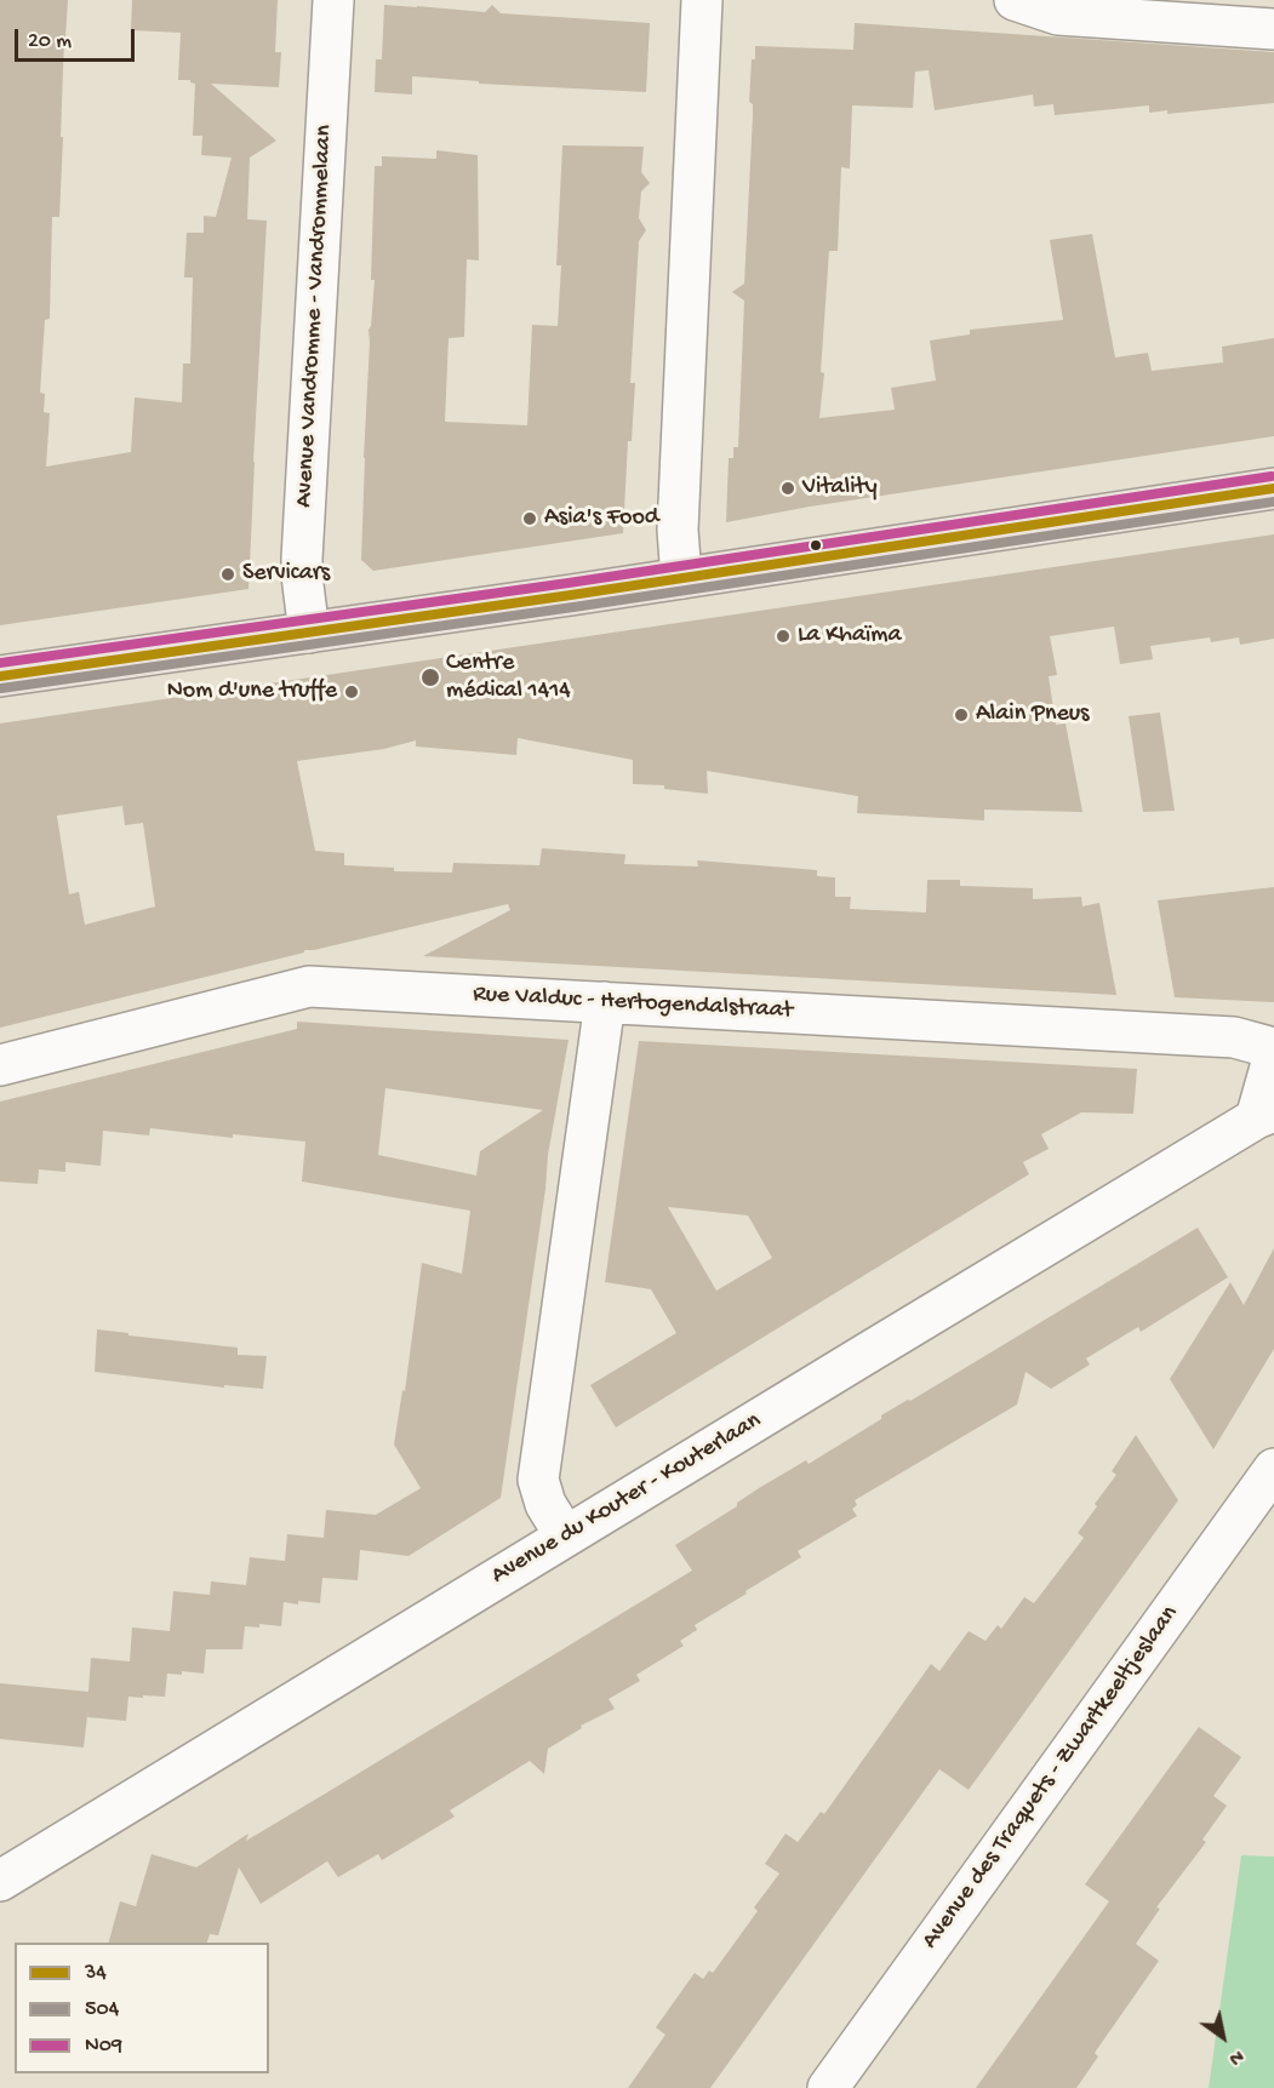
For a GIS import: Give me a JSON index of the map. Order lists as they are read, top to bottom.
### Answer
{
  "streets": {
    "street": [
      "Avenue Vandromme - Vandrommelaan",
      "Rue Valduc - Hertogendalstraat",
      "Avenue du Kouter - Kouterlaan",
      "Avenue des Traquets - Zwartkeeltjeslaan"
    ]
  },
  "places": [
    "Vitality",
    "Asia's Food",
    "Servicars",
    "La Khaïma",
    "Centre médical 1414",
    "Nom d'une truffe",
    "Alain Pneus"
  ],
  "lines": ["transit line N09", "transit line 34", "transit line 504"],
  "legend": ["34", "504", "N09"],
  "scale_bar": "20 m",
  "north": "bottom right"
}
